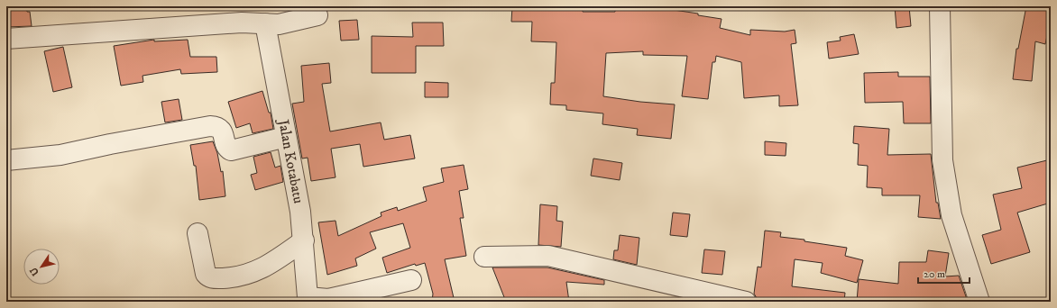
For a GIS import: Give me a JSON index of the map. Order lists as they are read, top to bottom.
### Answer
{
  "streets": {
    "street": ["Jalan Kotabatu"]
  },
  "scale_bar": "20 m",
  "north": "bottom left"
}
